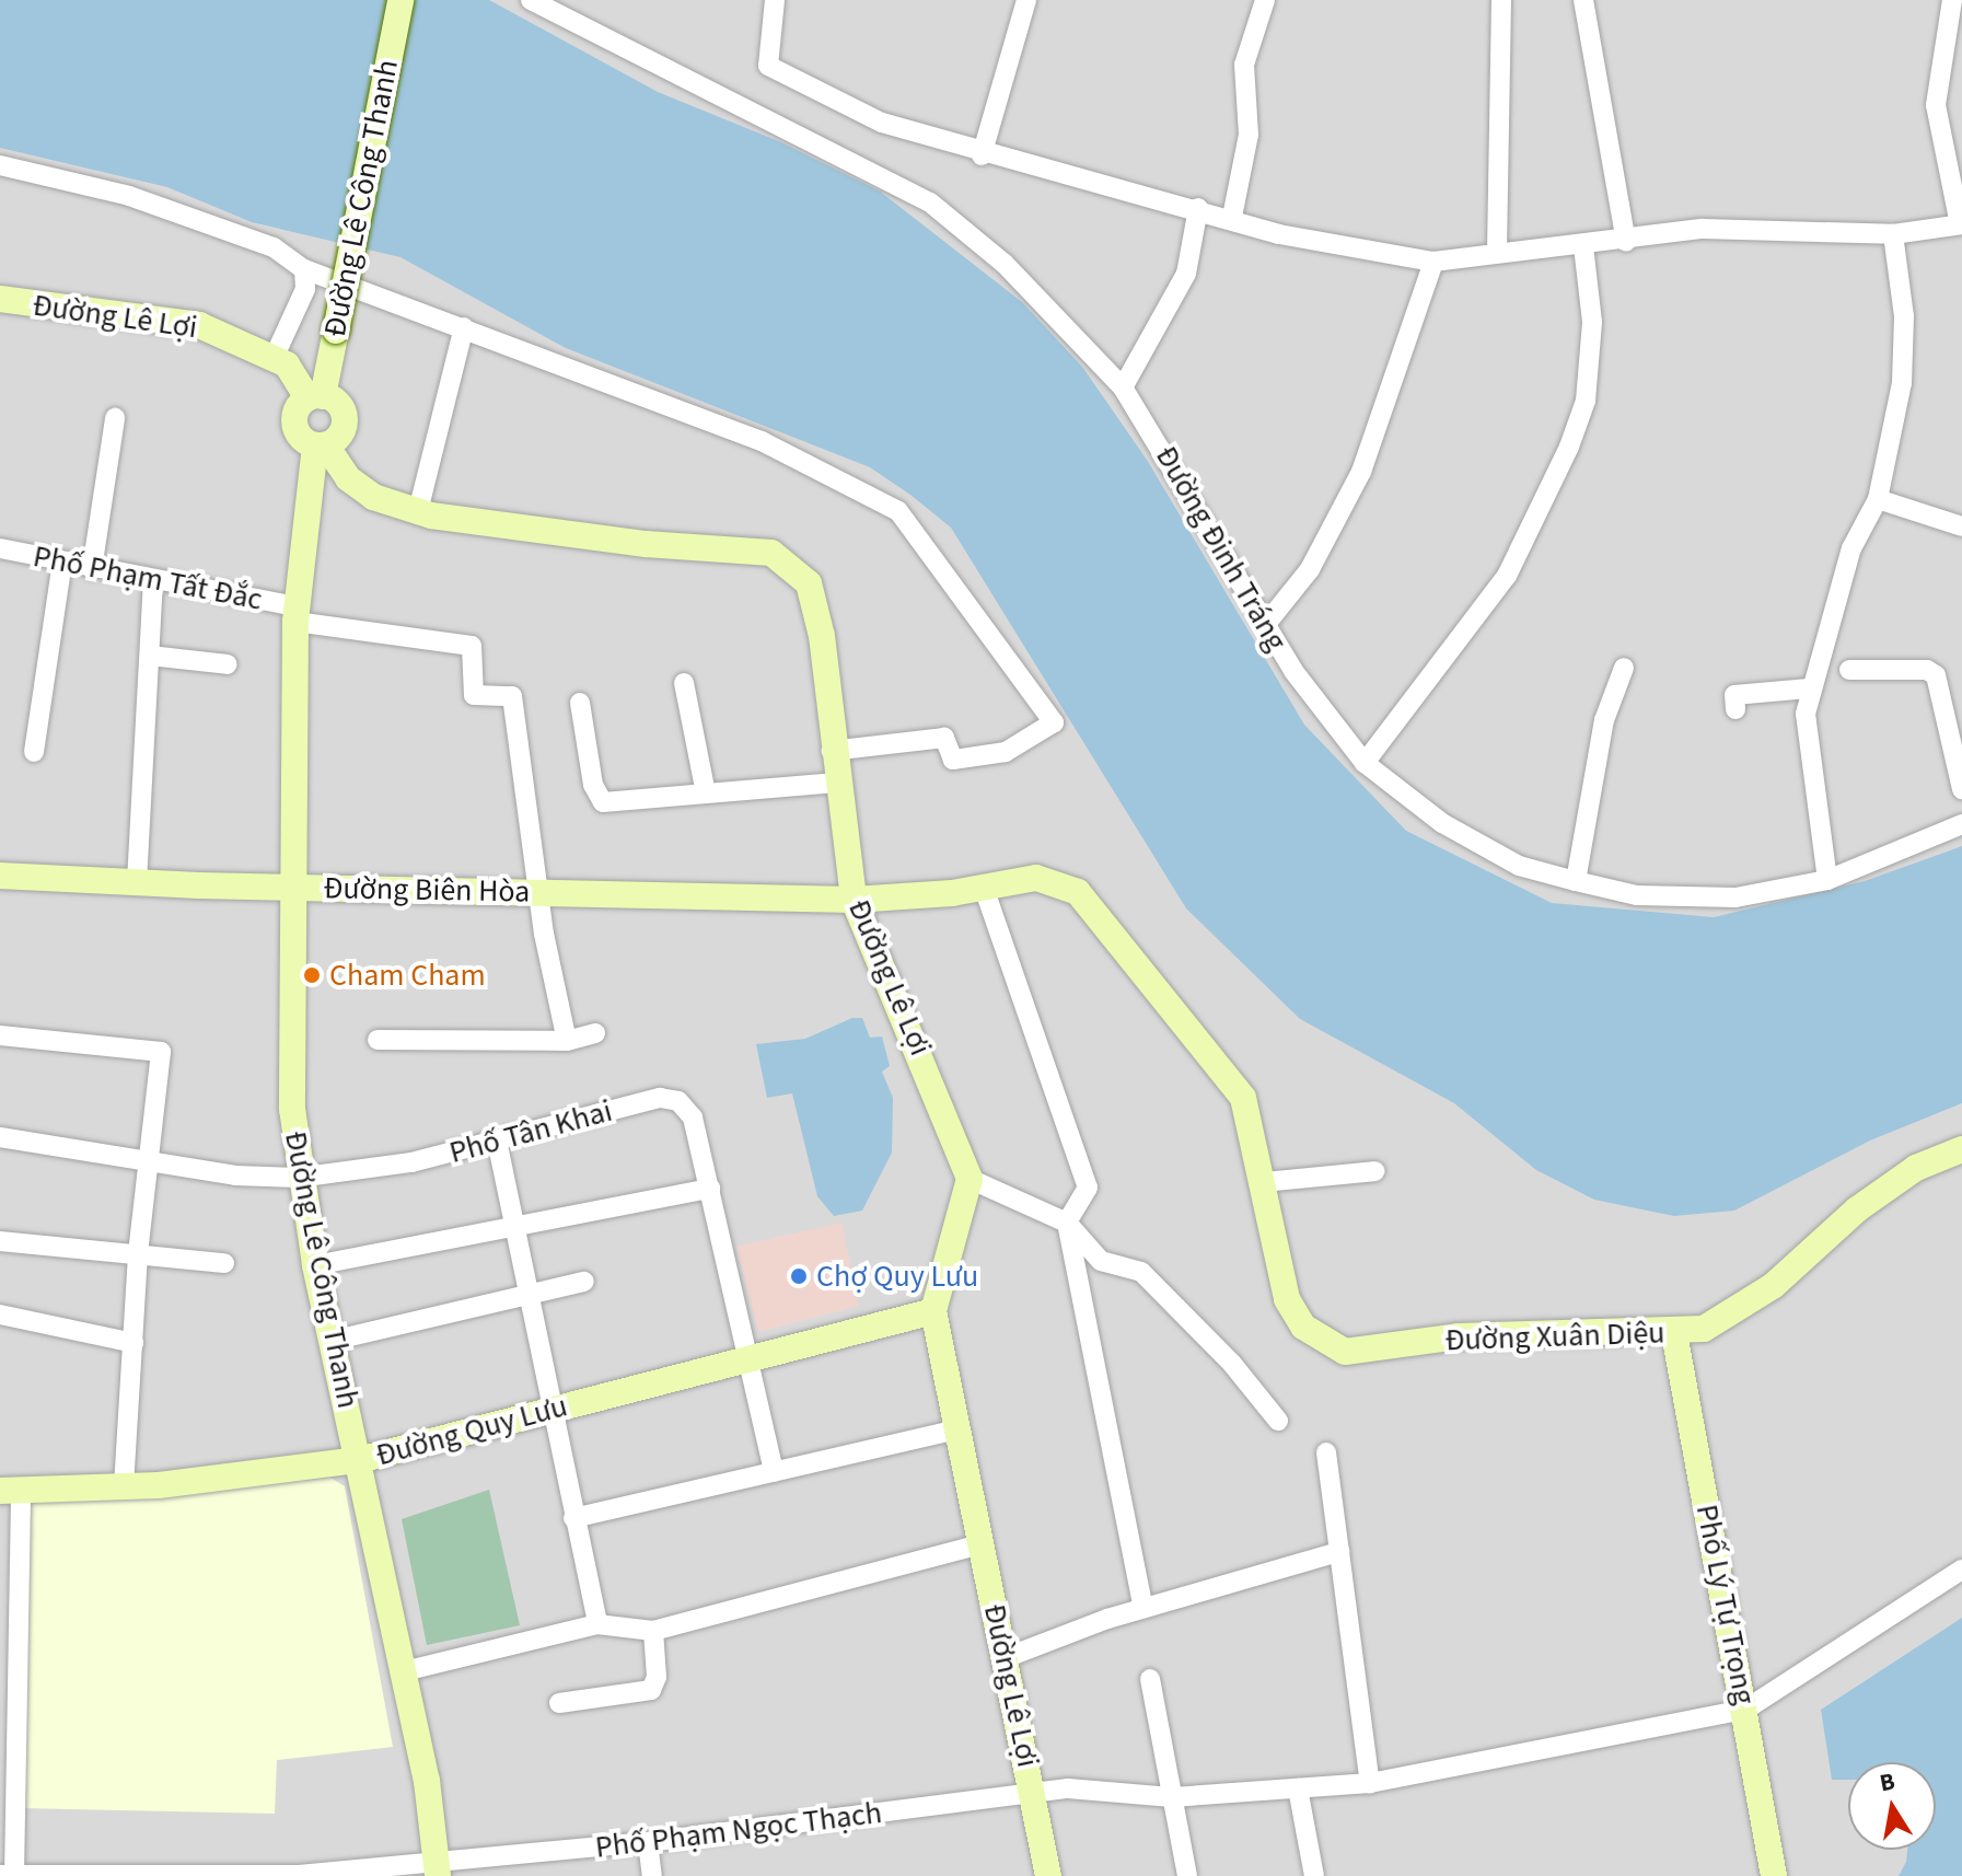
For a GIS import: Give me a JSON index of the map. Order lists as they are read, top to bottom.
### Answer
{
  "streets": {
    "street": [
      "Đường Lê Công Thanh",
      "Đường Lê Lợi",
      "Đường Đinh Tráng",
      "Phố Phạm Tất Đắc",
      "Đường Biên Hòa",
      "Phố Tân Khai",
      "Đường Xuân Diệu",
      "Đường Quy Lưu",
      "Phố Lý Tự Trọng",
      "Phố Phạm Ngọc Thạch"
    ]
  },
  "crossings": [
    ["Đường Lê Công Thanh", "Đường Lê Lợi"],
    ["Đường Lê Công Thanh", "Phố Phạm Tất Đắc"],
    ["Đường Lê Công Thanh", "Đường Biên Hòa"],
    ["Đường Lê Công Thanh", "Phố Tân Khai"],
    ["Đường Lê Công Thanh", "Đường Quy Lưu"],
    ["Đường Lê Công Thanh", "Phố Phạm Ngọc Thạch"],
    ["Đường Lê Lợi", "Đường Biên Hòa"],
    ["Đường Lê Lợi", "Đường Xuân Diệu"],
    ["Đường Lê Lợi", "Đường Quy Lưu"],
    ["Đường Lê Lợi", "Phố Phạm Ngọc Thạch"],
    ["Phố Phạm Tất Đắc", "Đường Biên Hòa"],
    ["Đường Biên Hòa", "Đường Xuân Diệu"],
    ["Phố Tân Khai", "Đường Quy Lưu"],
    ["Đường Xuân Diệu", "Phố Lý Tự Trọng"],
    ["Phố Lý Tự Trọng", "Phố Phạm Ngọc Thạch"]
  ],
  "places": ["Cham Cham", "Chợ Quy Lưu"],
  "north": "top"
}
